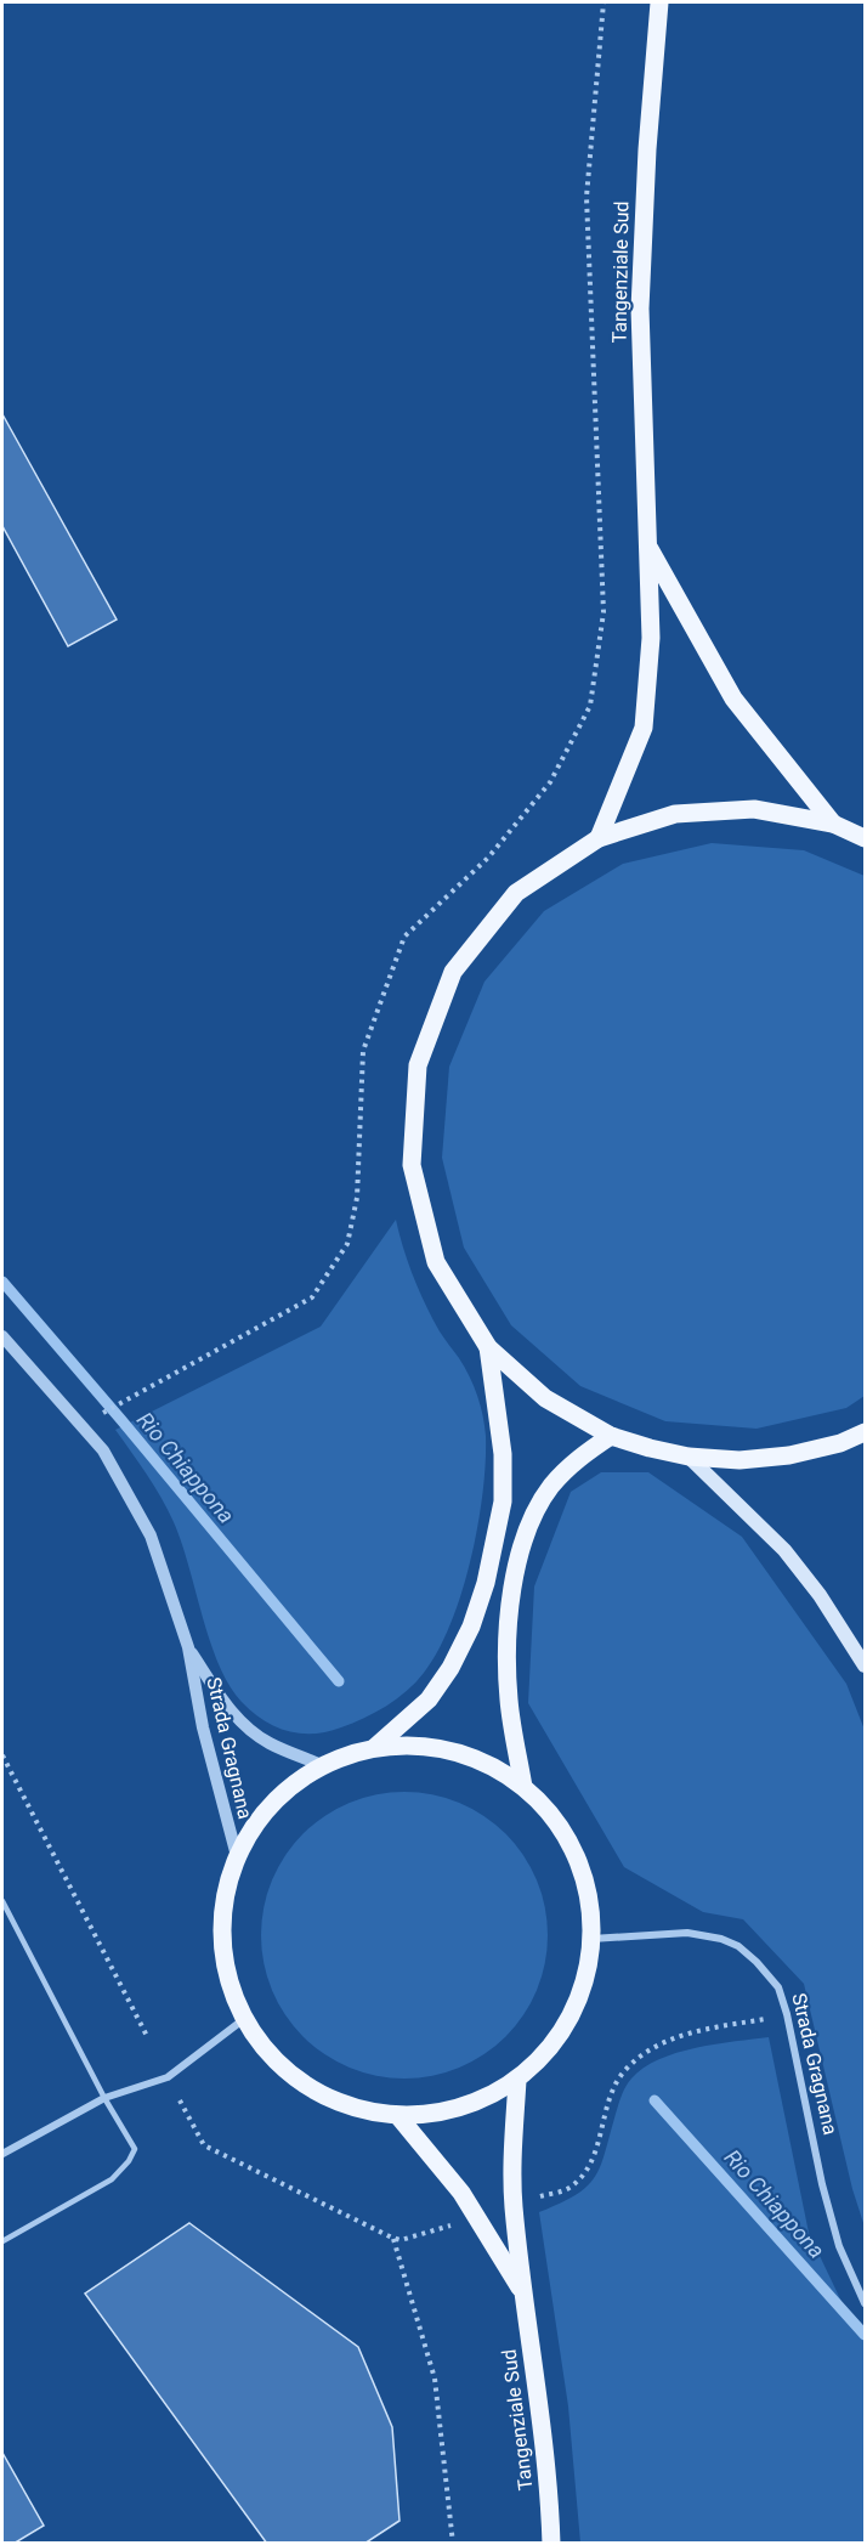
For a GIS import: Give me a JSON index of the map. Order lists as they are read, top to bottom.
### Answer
{
  "streets": {
    "main road": ["Tangenziale Sud"],
    "street": ["Strada Gragnana"]
  },
  "water": ["Rio Chiappona"]
}
